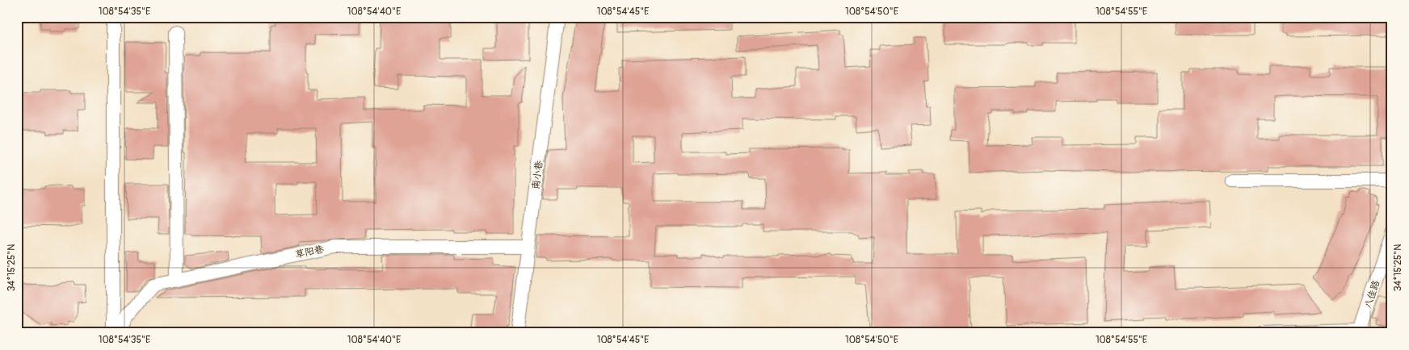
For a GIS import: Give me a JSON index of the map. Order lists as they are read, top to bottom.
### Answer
{
  "streets": {
    "street": ["南小巷", "草阳巷", "八佳路"]
  },
  "crossings": [
    ["南小巷", "草阳巷"]
  ],
  "coordinates": [
    "108°54'35\"E",
    "108°54'40\"E",
    "108°54'45\"E",
    "108°54'50\"E",
    "108°54'55\"E",
    "34°15'25\"N"
  ]
}
